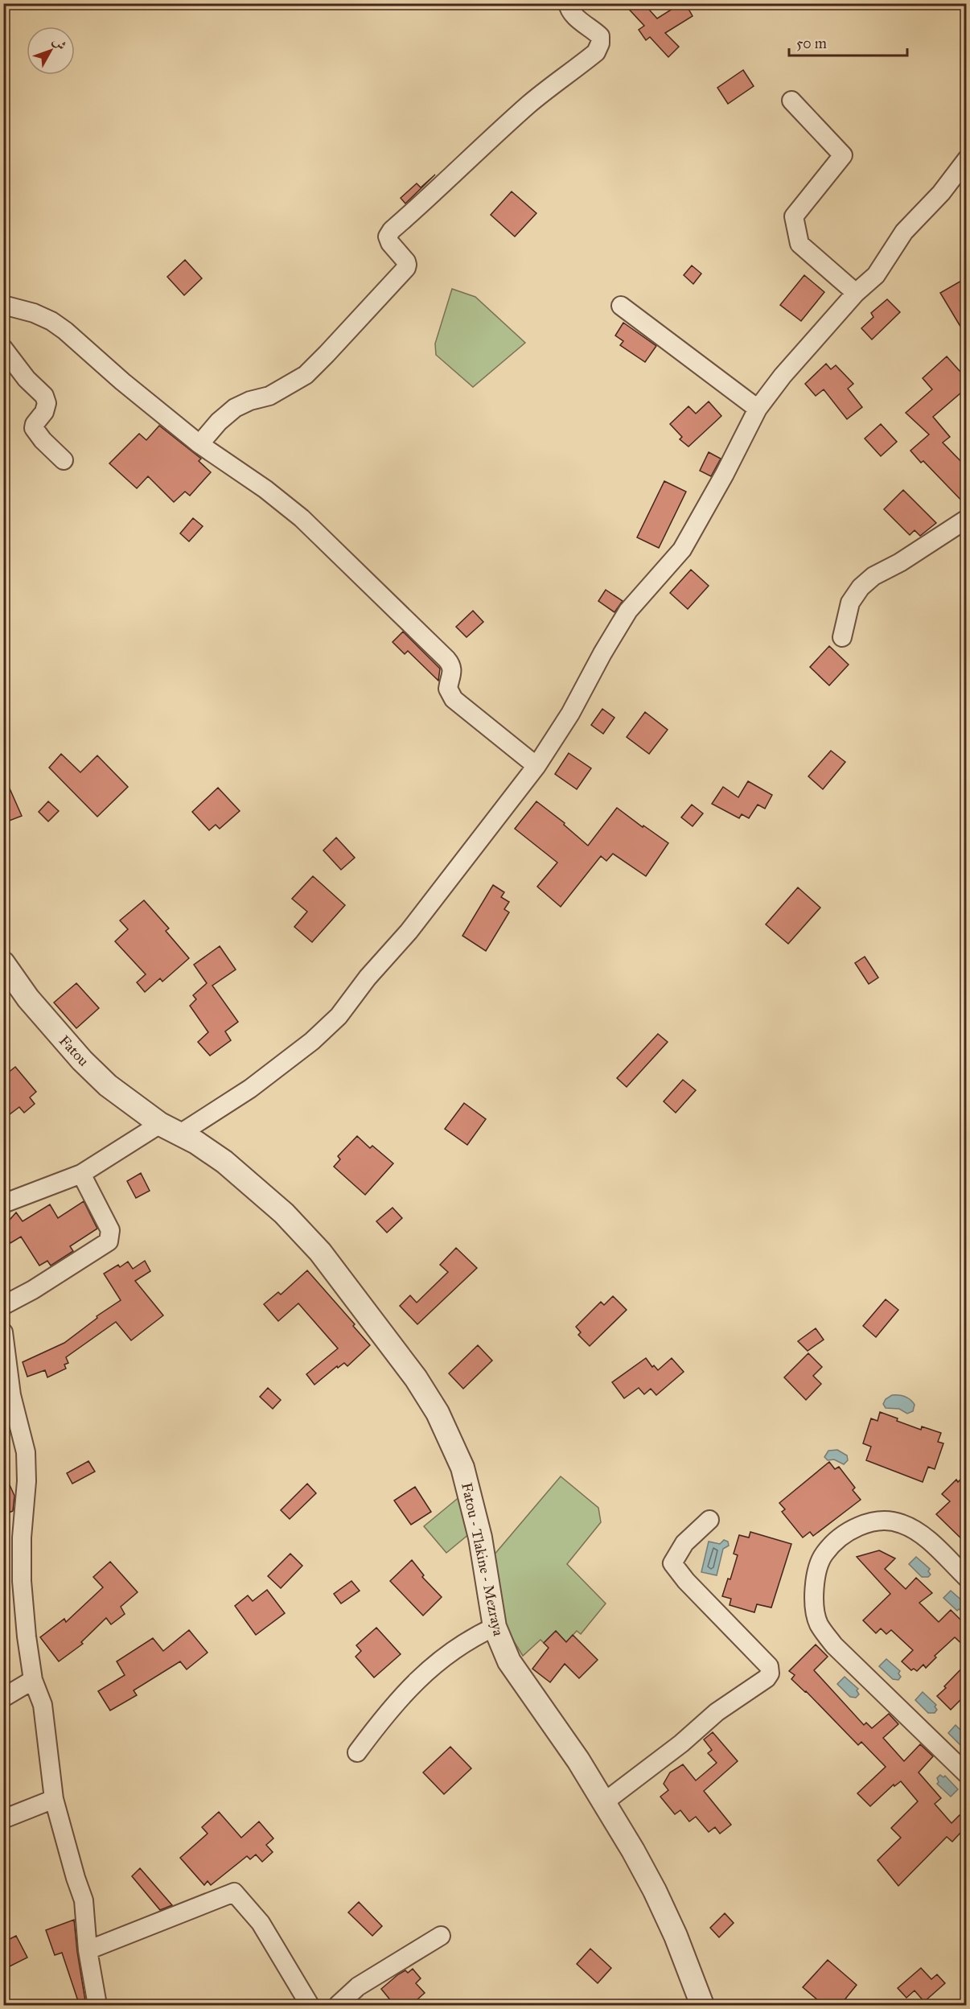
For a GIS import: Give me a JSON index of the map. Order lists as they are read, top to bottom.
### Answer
{
  "streets": {
    "street": ["Fatou", "Fatou - Tlakine - Mezraya"]
  },
  "crossings": [
    ["Fatou", "Fatou - Tlakine - Mezraya"]
  ],
  "scale_bar": "50 m",
  "north": "top right"
}
